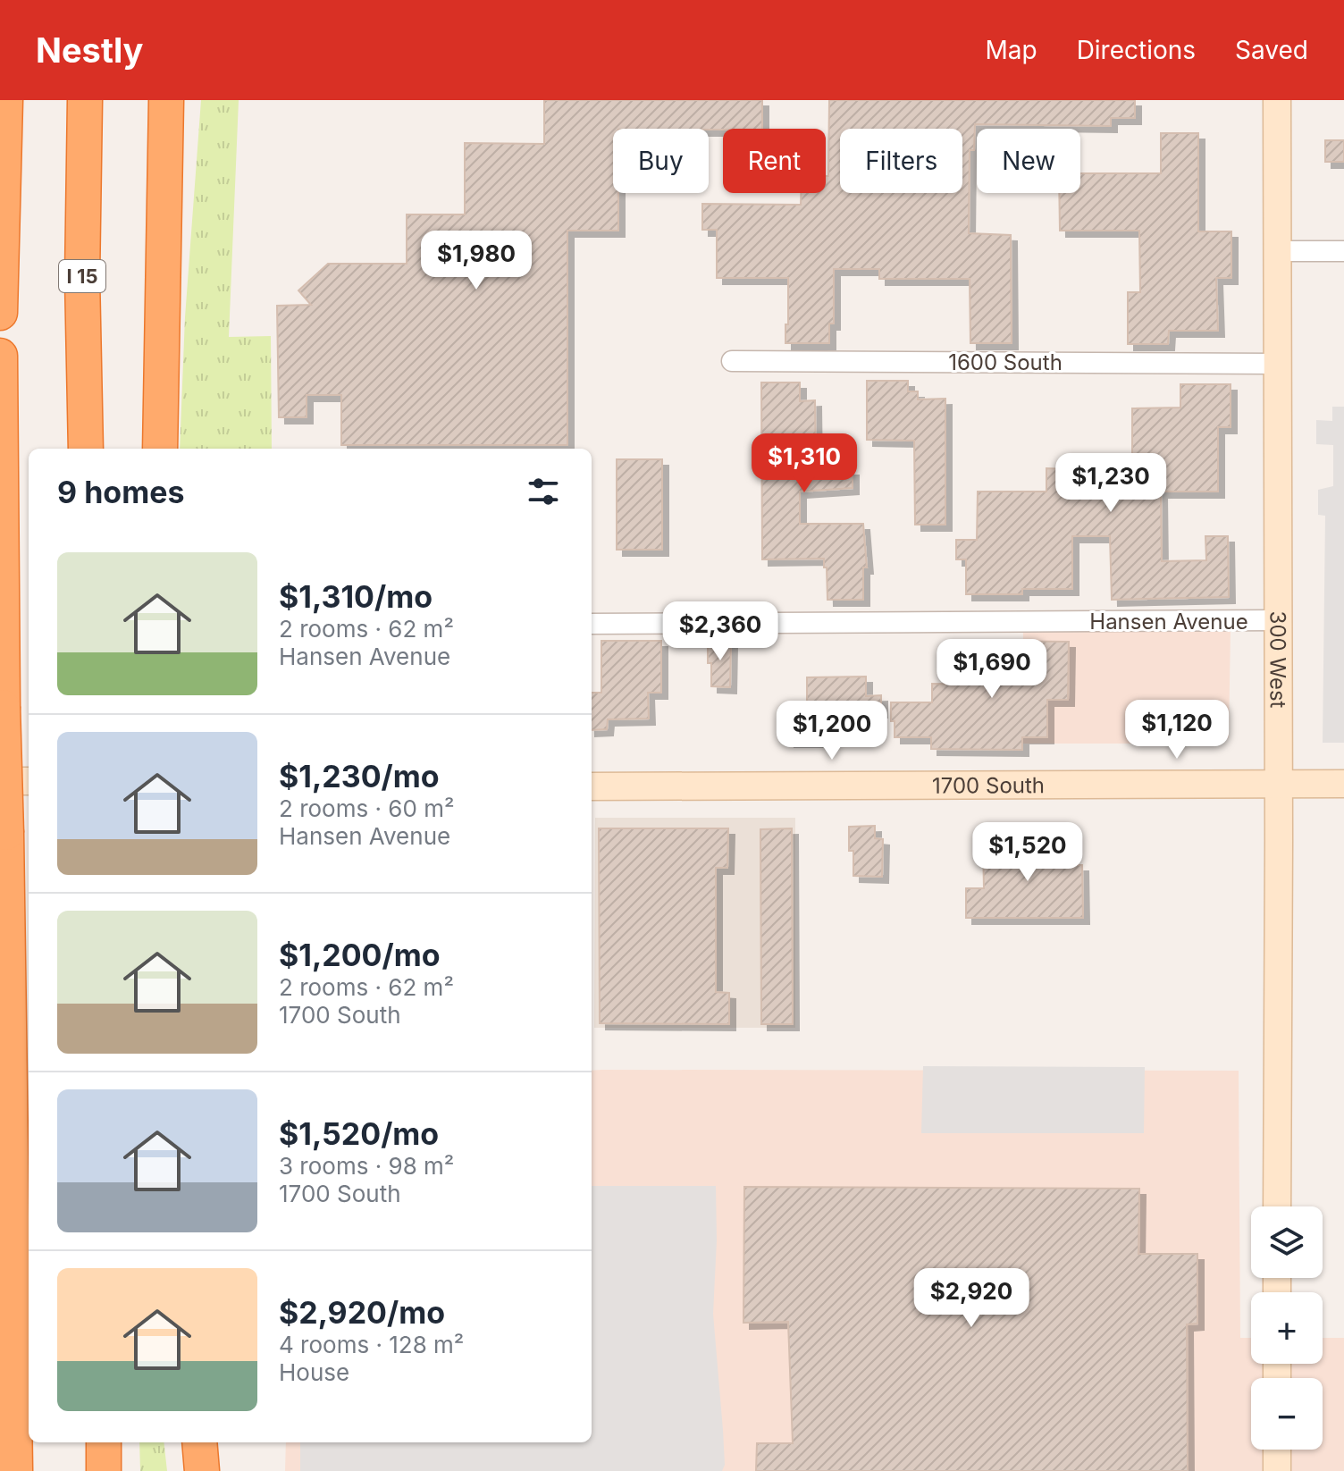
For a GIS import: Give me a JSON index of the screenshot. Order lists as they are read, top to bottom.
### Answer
{
  "streets": {
    "highway": ["I 15"],
    "main road": ["300 West", "1700 South"],
    "street": ["1600 South", "Hansen Avenue"]
  },
  "crossings": [
    ["1600 South", "300 West"],
    ["Hansen Avenue", "300 West"],
    ["300 West", "1700 South"]
  ],
  "page": {
    "header": "Nestly",
    "nav": ["Map", "Directions", "Saved"],
    "chip": [
      "Buy",
      "Rent",
      "Filters",
      "New"
    ],
    "price": [
      "$1,980",
      "$1,310",
      "$1,230",
      "$2,360",
      "$1,690",
      "$1,120",
      "$1,200",
      "$1,520",
      "$2,920"
    ],
    "heading": "9 homes",
    "list": [
      {
        "name": "$1,310/mo",
        "note": "2 rooms · 62 m² · Hansen Avenue"
      },
      {
        "name": "$1,230/mo",
        "note": "2 rooms · 60 m² · Hansen Avenue"
      },
      {
        "name": "$1,200/mo",
        "note": "2 rooms · 62 m² · 1700 South"
      },
      {
        "name": "$1,520/mo",
        "note": "3 rooms · 98 m² · 1700 South"
      },
      {
        "name": "$2,920/mo",
        "note": "4 rooms · 128 m² · House"
      }
    ],
    "map_buttons": ["+", "−"]
  }
}
